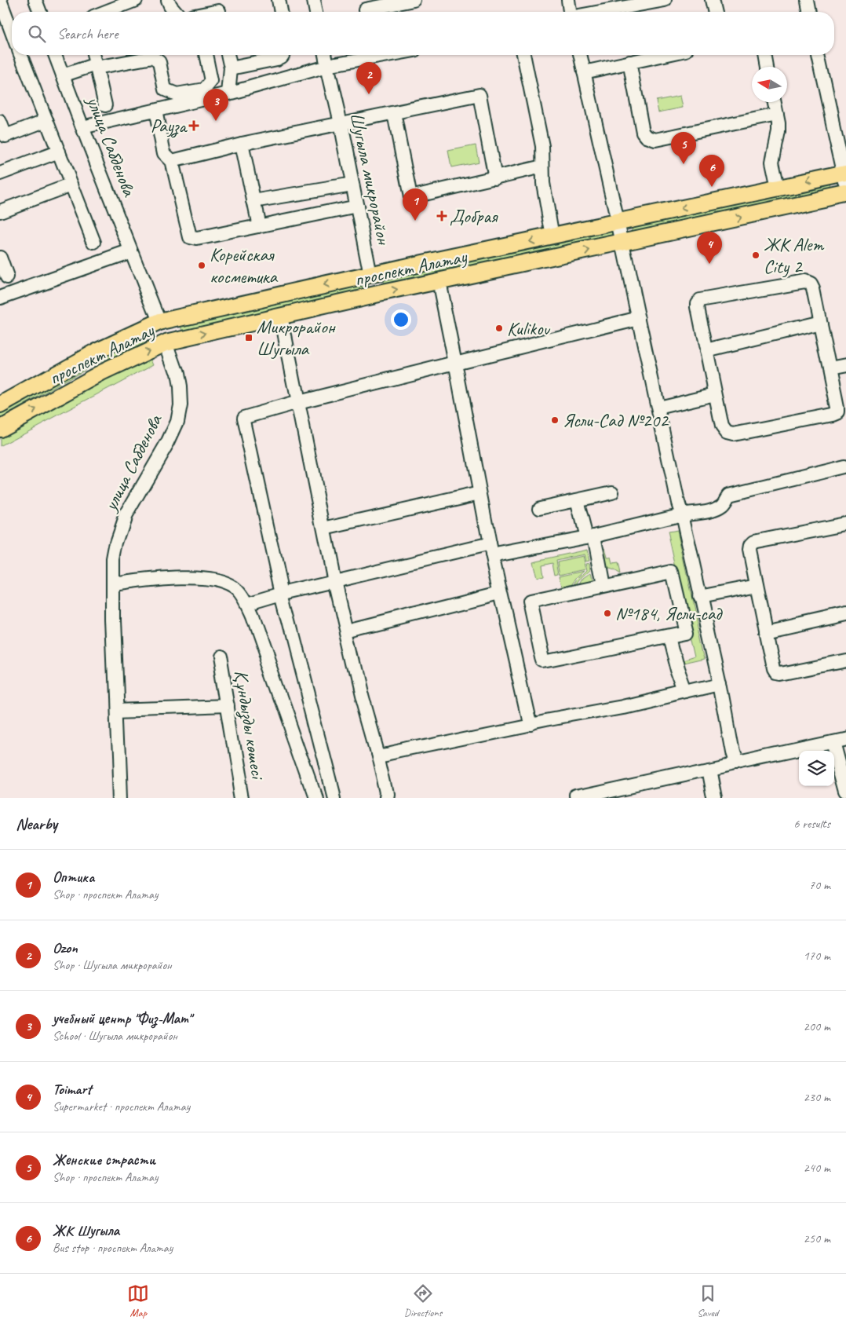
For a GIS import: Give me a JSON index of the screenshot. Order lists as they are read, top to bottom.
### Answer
{
  "streets": {
    "main road": ["улица Сабденова", "проспект Алатау"],
    "street": ["Шугыла микрорайон", "Құндызды көшесі"]
  },
  "crossings": [
    ["улица Сабденова", "проспект Алатау"],
    ["Шугыла микрорайон", "проспект Алатау"]
  ],
  "places": {
    "health": ["Рауза", "Добрая"],
    "other": [
      "ЖК Alem City 2",
      "Корейская косметика",
      "Kulikov",
      "Ясли-Сад №202",
      "№184, Ясли-сад"
    ],
    "transit": ["Микрорайон Шугыла"]
  },
  "north": "left",
  "page": {
    "search": "Search here",
    "pins": [
      "2",
      "3",
      "5",
      "6",
      "1",
      "4"
    ],
    "heading": ["Nearby", "6 results"],
    "list": [
      {
        "mark": "1",
        "name": "Оптика",
        "note": "Shop · проспект Алатау",
        "value": "70 m"
      },
      {
        "mark": "2",
        "name": "Ozon",
        "note": "Shop · Шугыла микрорайон",
        "value": "170 m"
      },
      {
        "mark": "3",
        "name": "учебный центр \"Физ-Мат\"",
        "note": "School · Шугыла микрорайон",
        "value": "200 m"
      },
      {
        "mark": "4",
        "name": "Toimart",
        "note": "Supermarket · проспект Алатау",
        "value": "230 m"
      },
      {
        "mark": "5",
        "name": "Женские страсти",
        "note": "Shop · проспект Алатау",
        "value": "240 m"
      },
      {
        "mark": "6",
        "name": "ЖК Шугыла",
        "note": "Bus stop · проспект Алатау",
        "value": "250 m"
      }
    ],
    "nav": ["Map", "Directions", "Saved"]
  }
}
